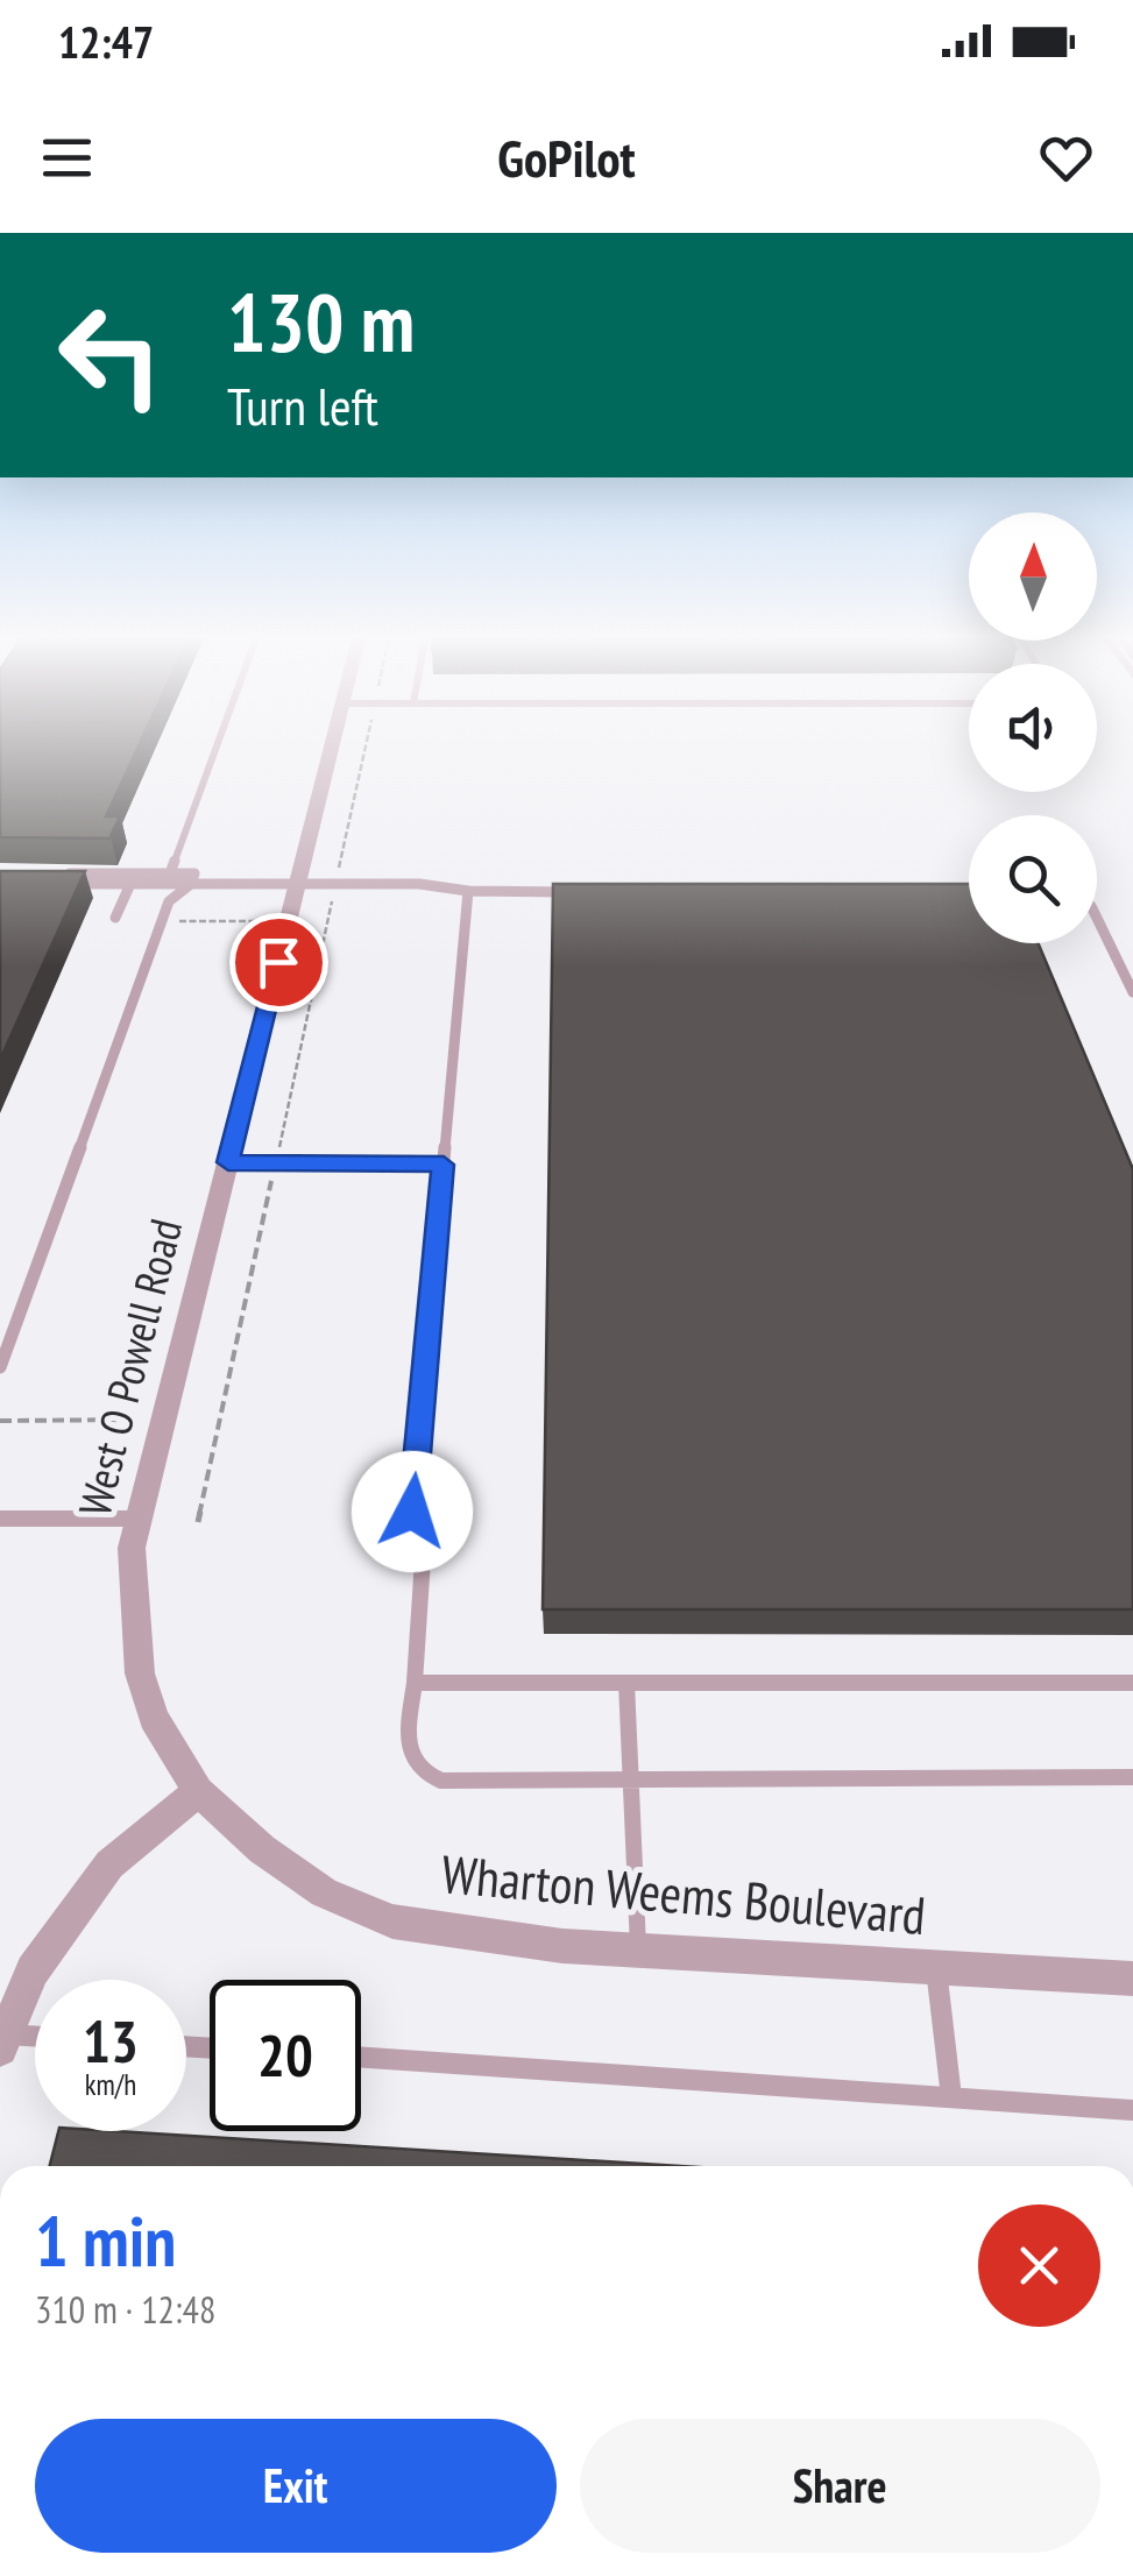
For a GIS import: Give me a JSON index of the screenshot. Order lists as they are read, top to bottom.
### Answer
{
  "streets": {
    "street": ["West O Powell Road", "Wharton Weems Boulevard"]
  },
  "crossings": [
    ["West O Powell Road", "Wharton Weems Boulevard"]
  ],
  "north": "top",
  "page": {
    "status": "12:47",
    "header": "GoPilot",
    "turn": ["130 m", "Turn left"],
    "speed": "13 km/h",
    "limit": "20",
    "heading": ["1 min", "310 m · 12:48"],
    "buttons": ["Exit", "Share"]
  }
}
